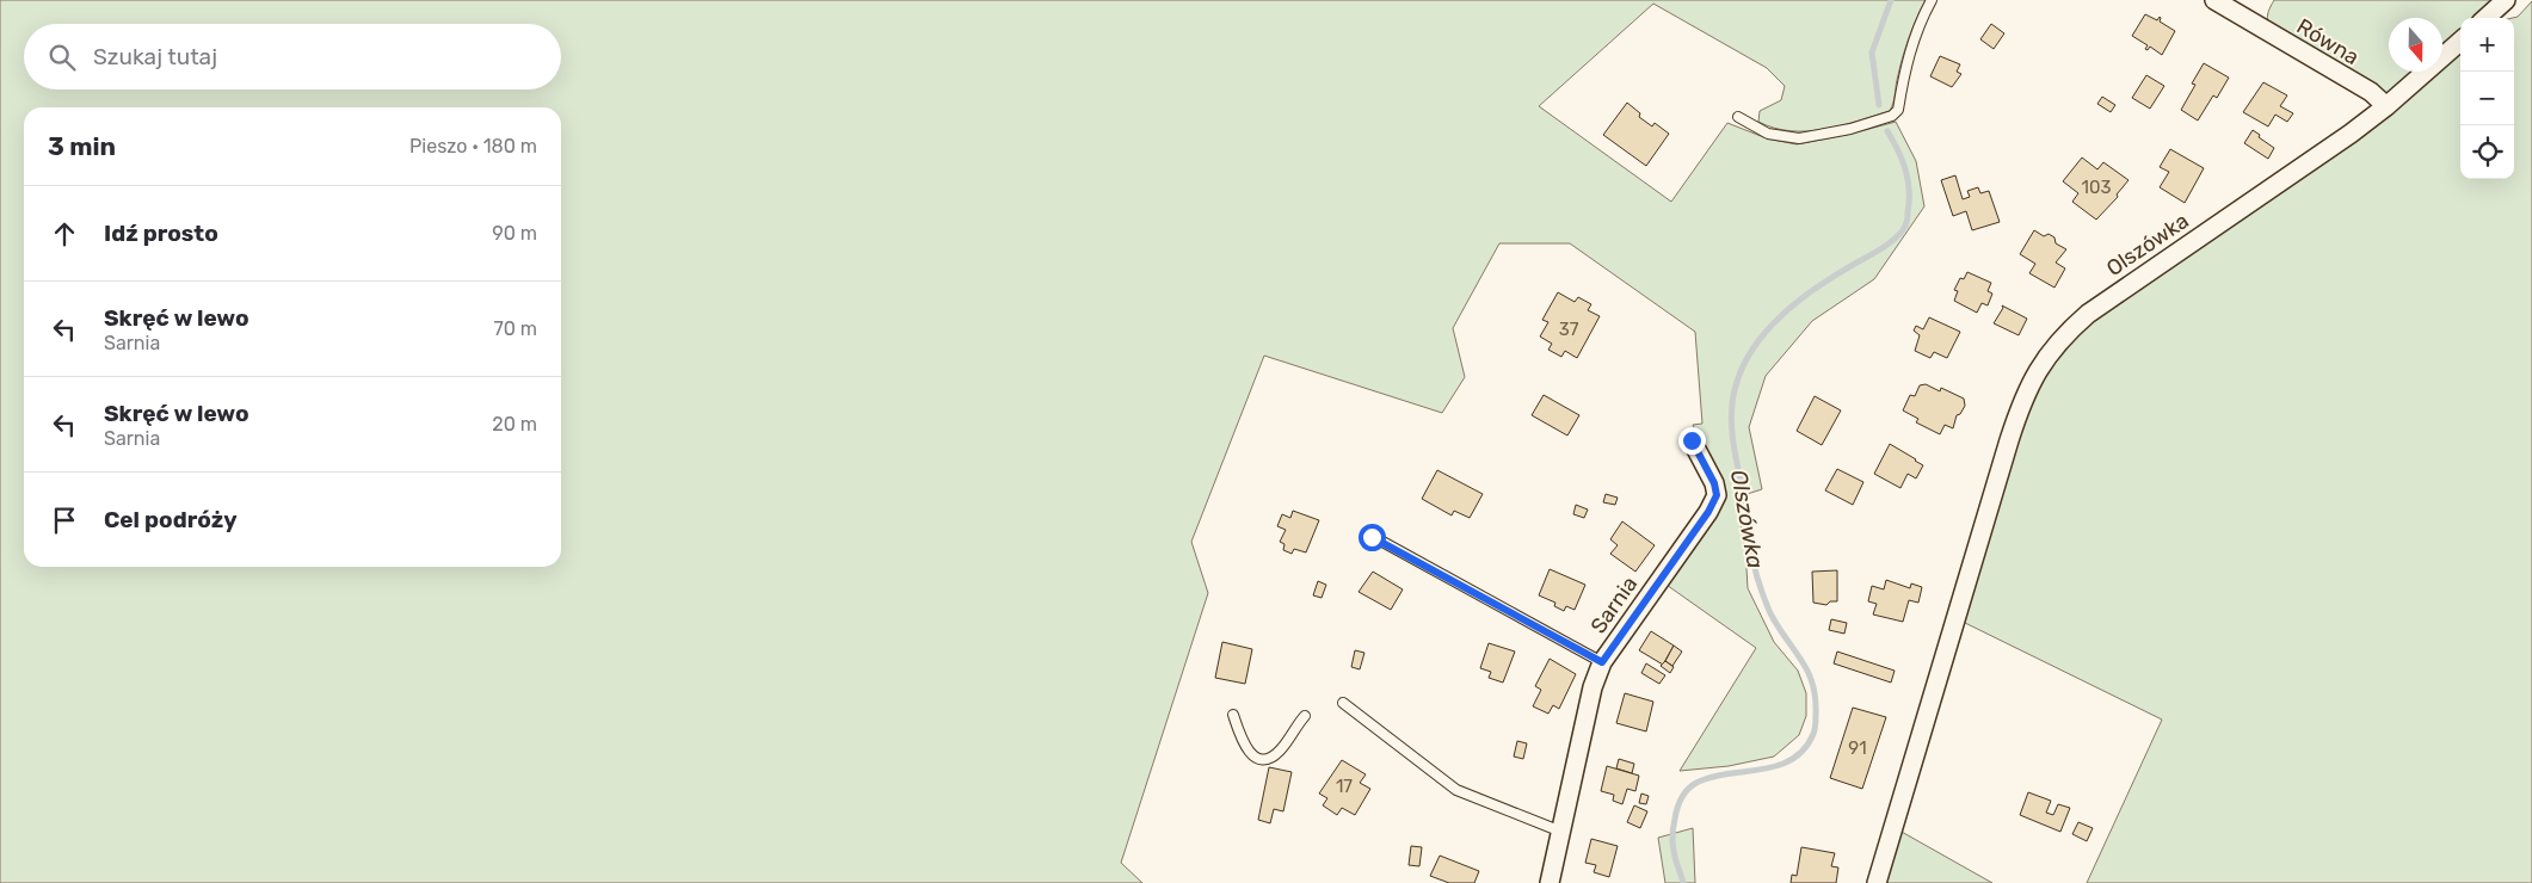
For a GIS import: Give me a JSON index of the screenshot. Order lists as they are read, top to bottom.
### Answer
{
  "streets": {
    "street": ["Równa", "Olszówka", "Sarnia"]
  },
  "crossings": [
    ["Równa", "Olszówka"]
  ],
  "water": ["Olszówka"],
  "house_numbers": [
    "103",
    "37",
    "91",
    "17"
  ],
  "north": "bottom",
  "page": {
    "map_buttons": ["+", "−"],
    "search": "Szukaj tutaj",
    "heading": ["3 min", "Pieszo · 180 m"],
    "list": [
      ["Idź prosto", "90 m"],
      ["Skręć w lewo", "Sarnia", "70 m"],
      ["Skręć w lewo", "Sarnia", "20 m"],
      "Cel podróży"
    ]
  }
}
